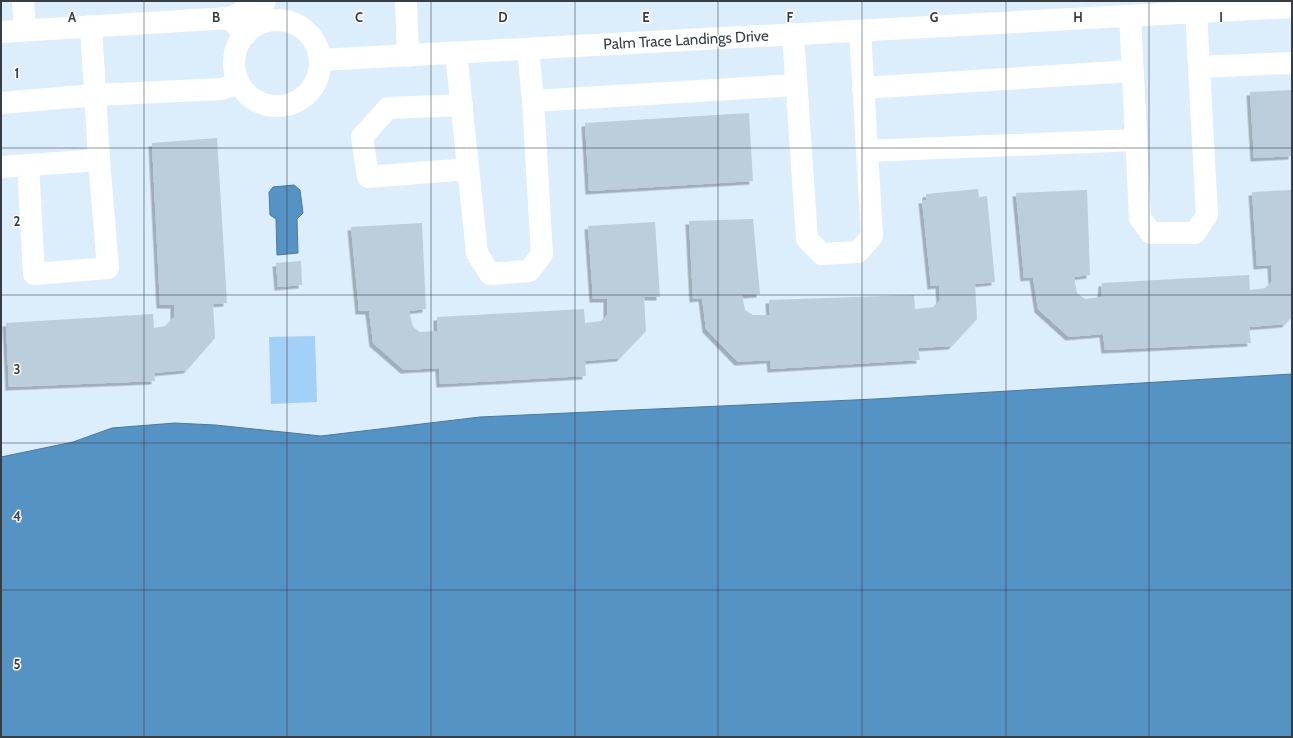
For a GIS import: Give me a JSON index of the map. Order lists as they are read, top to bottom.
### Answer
{
  "streets": {
    "street": ["Palm Trace Landings Drive"]
  },
  "grid": {
    "columns": [
      "A",
      "B",
      "C",
      "D",
      "E",
      "F",
      "G",
      "H",
      "I"
    ],
    "rows": [
      "1",
      "2",
      "3",
      "4",
      "5"
    ]
  }
}
